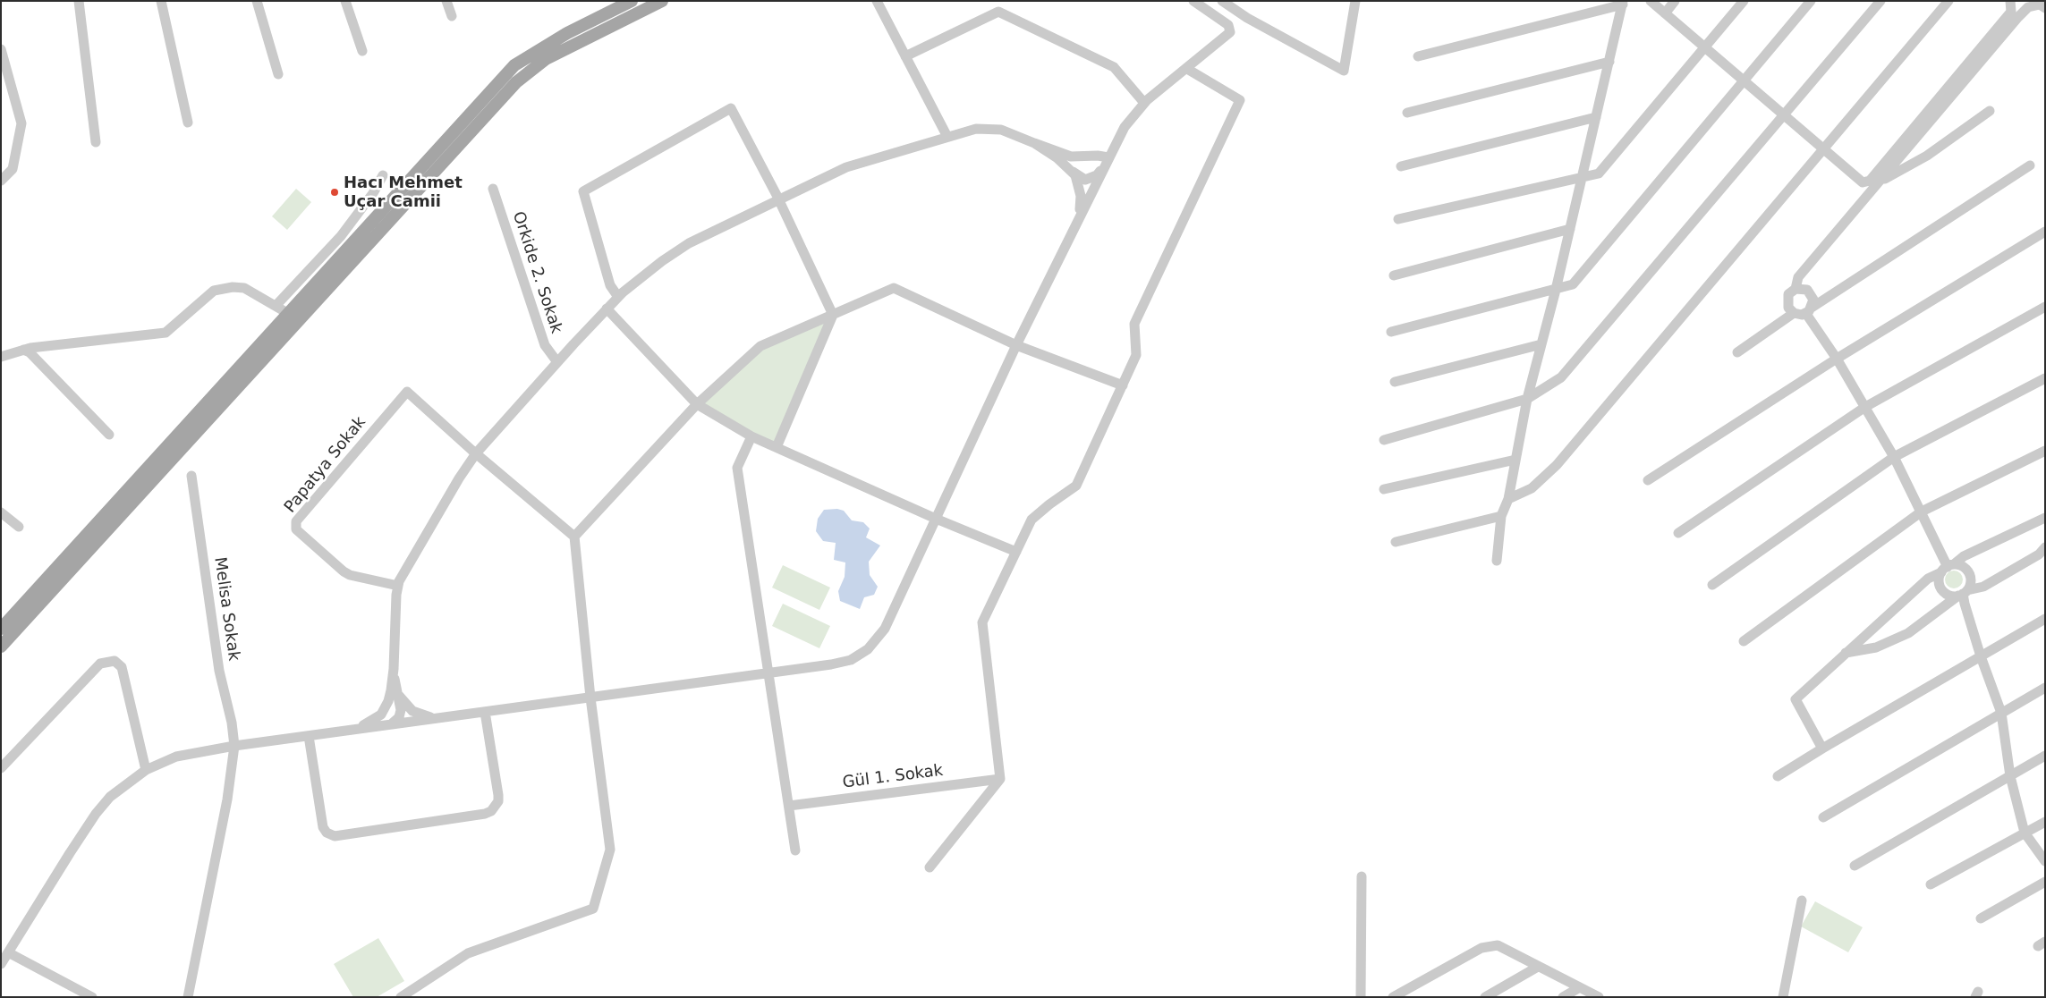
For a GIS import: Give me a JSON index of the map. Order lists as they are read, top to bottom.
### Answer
{
  "streets": {
    "street": [
      "Orkide 2. Sokak",
      "Papatya Sokak",
      "Melisa Sokak",
      "Gül 1. Sokak"
    ]
  },
  "places": ["Hacı Mehmet Uçar Camii"]
}
